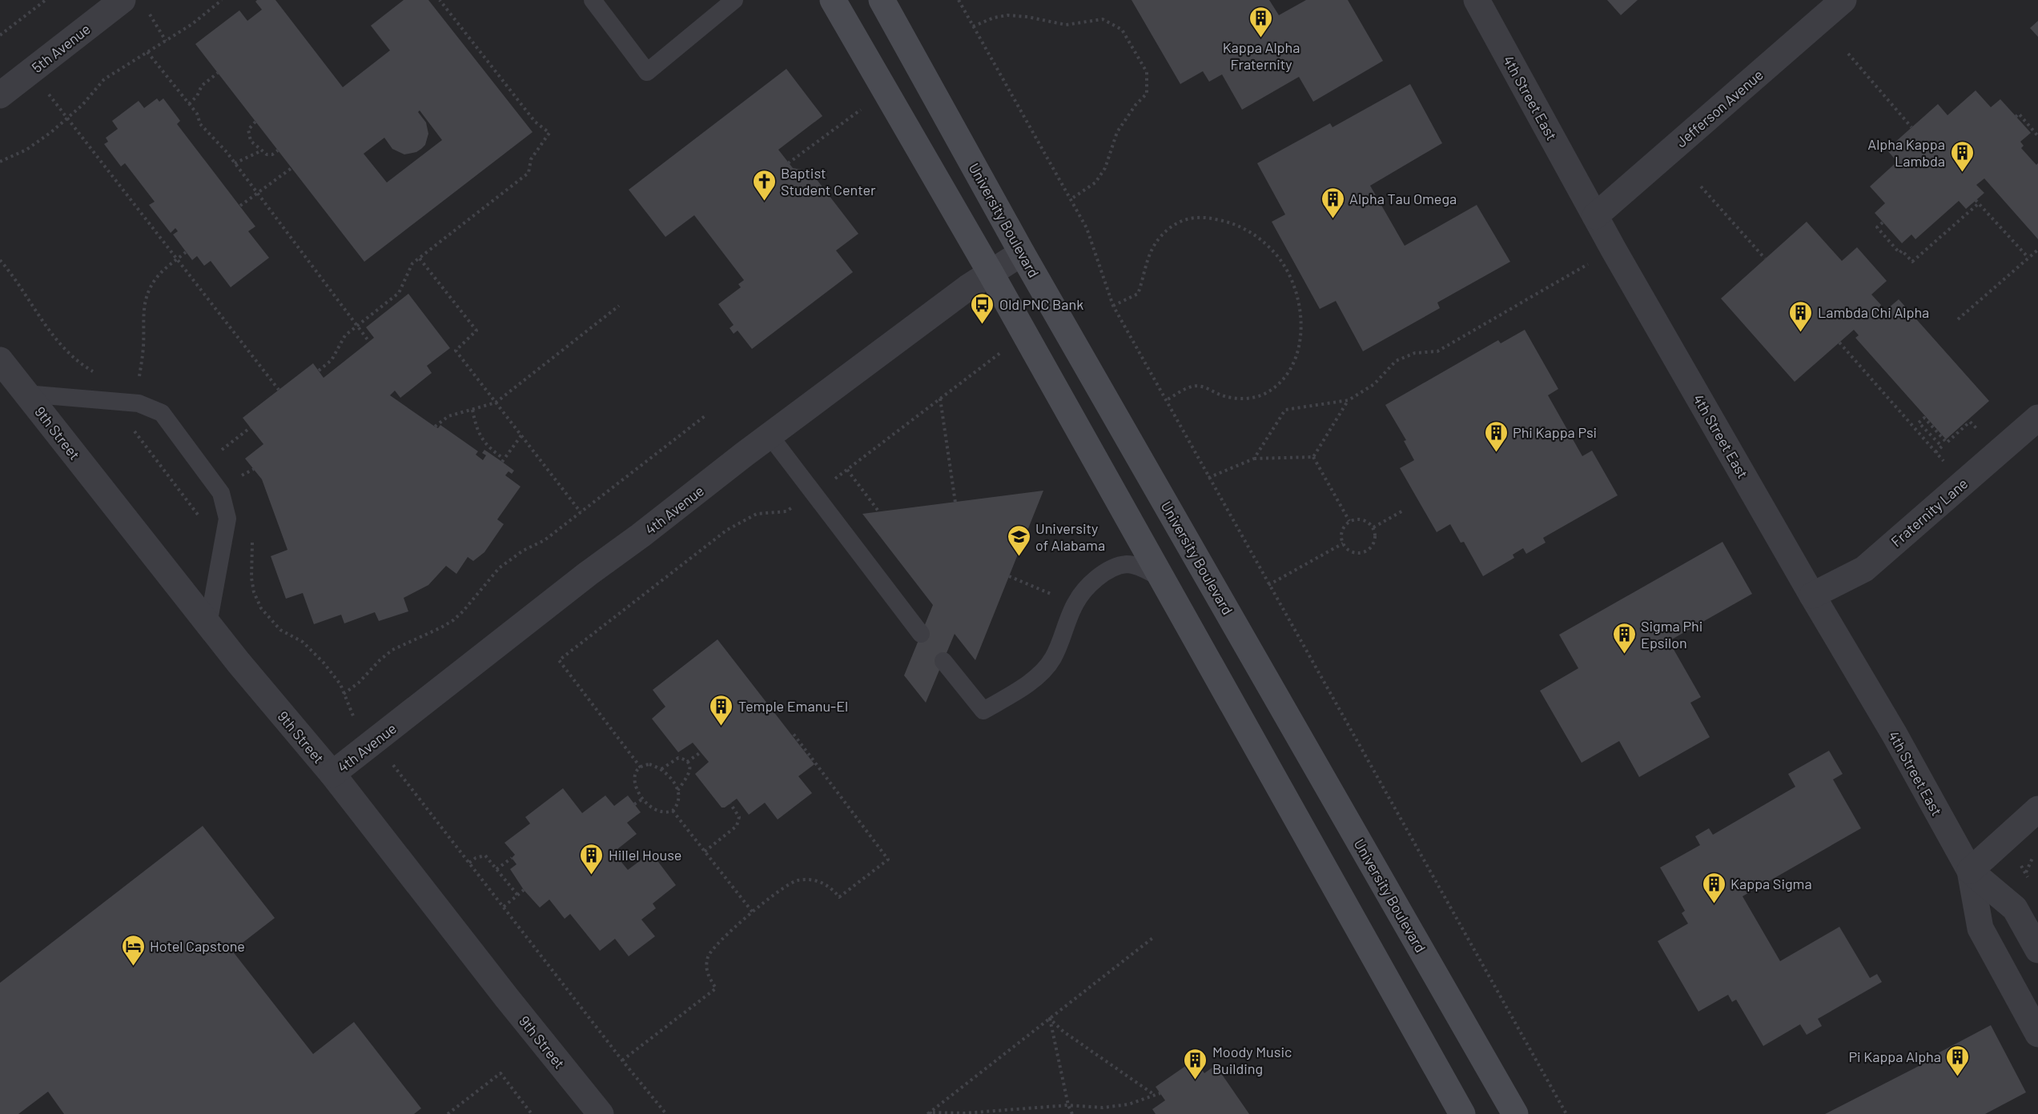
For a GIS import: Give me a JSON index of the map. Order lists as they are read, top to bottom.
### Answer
{
  "streets": {
    "main road": ["University Boulevard"],
    "street": [
      "5th Avenue",
      "4th Street East",
      "Jefferson Avenue",
      "9th Street",
      "4th Avenue",
      "Fraternity Lane"
    ]
  },
  "crossings": [
    ["4th Street East", "Jefferson Avenue"],
    ["4th Street East", "Fraternity Lane"],
    ["University Boulevard", "4th Avenue"],
    ["9th Street", "4th Avenue"]
  ],
  "places": {
    "building": [
      "Kappa Alpha Fraternity",
      "Alpha Kappa Lambda",
      "Alpha Tau Omega",
      "Lambda Chi Alpha",
      "Phi Kappa Psi",
      "Sigma Phi Epsilon",
      "Temple Emanu-El",
      "Hillel House",
      "Kappa Sigma",
      "Pi Kappa Alpha",
      "Moody Music Building"
    ],
    "church": ["Baptist Student Center"],
    "bus stop": ["Old PNC Bank"],
    "school or university": ["University of Alabama"],
    "hotel": ["Hotel Capstone"]
  }
}
